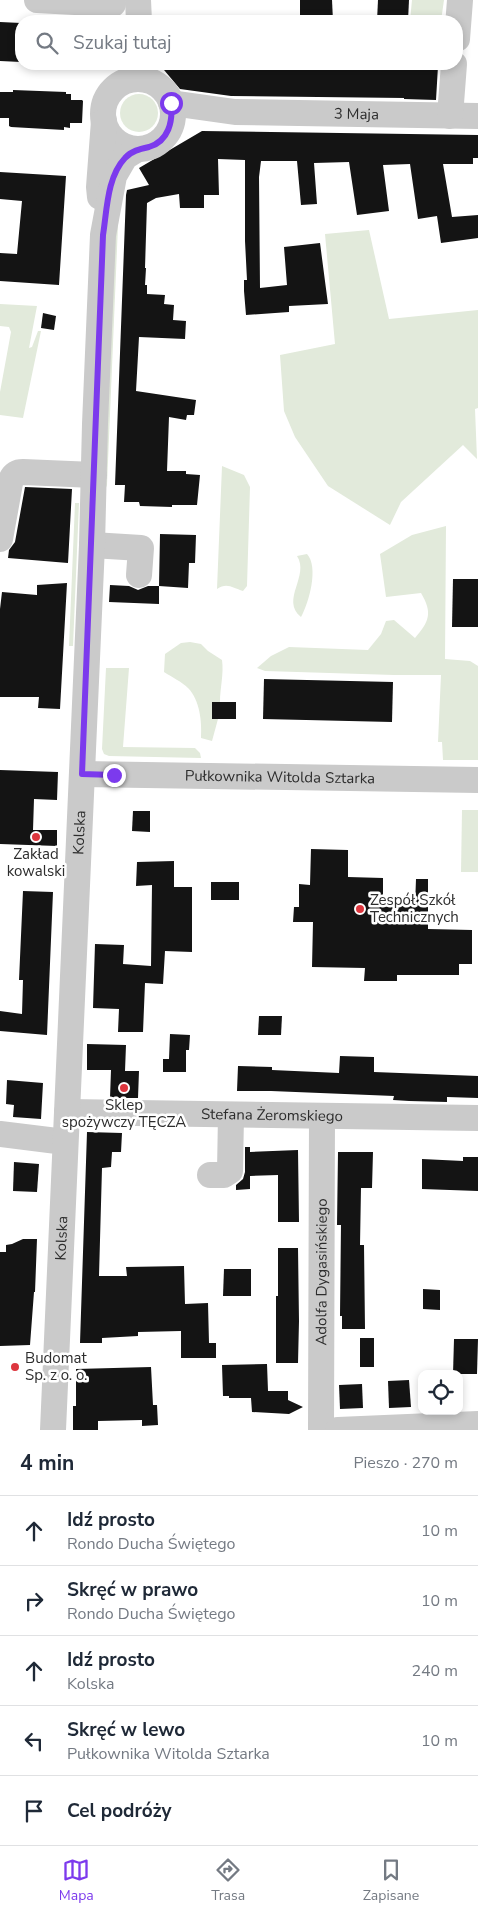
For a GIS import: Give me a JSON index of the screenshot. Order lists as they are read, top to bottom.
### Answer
{
  "streets": {
    "street": [
      "3 Maja",
      "Pułkownika Witolda Sztarka",
      "Kolska",
      "Stefana Żeromskiego",
      "Adolfa Dygasińskiego"
    ]
  },
  "crossings": [
    ["3 Maja", "Kolska"],
    ["Pułkownika Witolda Sztarka", "Kolska"],
    ["Kolska", "Stefana Żeromskiego"],
    ["Stefana Żeromskiego", "Adolfa Dygasińskiego"]
  ],
  "places": [
    "Zakład kowalski",
    "Zespół Szkół Technicznych",
    "Sklep spożywczy TĘCZA",
    "Budomat Sp. z o. o."
  ],
  "page": {
    "search": "Szukaj tutaj",
    "heading": ["4 min", "Pieszo · 270 m"],
    "list": [
      ["Idź prosto", "Rondo Ducha Świętego", "10 m"],
      ["Skręć w prawo", "Rondo Ducha Świętego", "10 m"],
      ["Idź prosto", "Kolska", "240 m"],
      ["Skręć w lewo", "Pułkownika Witolda Sztarka", "10 m"],
      "Cel podróży"
    ],
    "nav": ["Mapa", "Trasa", "Zapisane"]
  }
}
